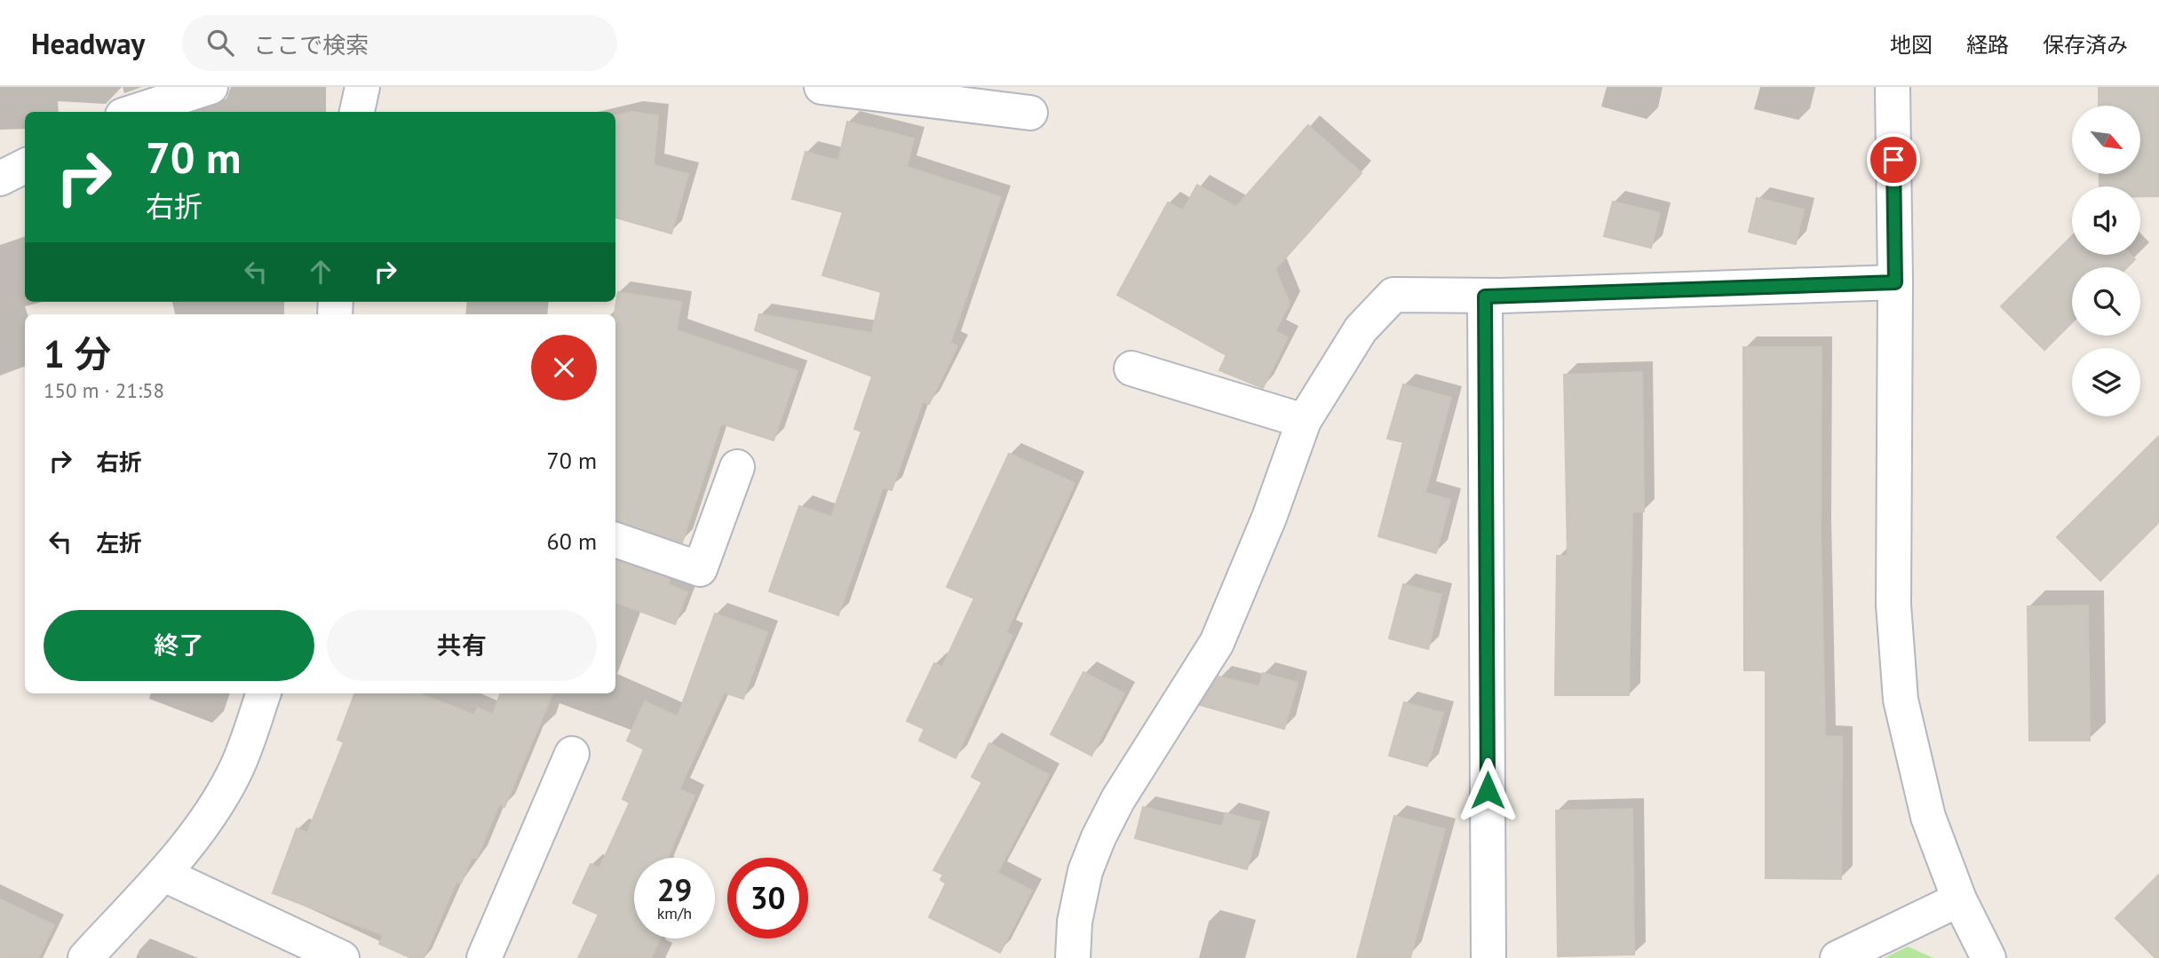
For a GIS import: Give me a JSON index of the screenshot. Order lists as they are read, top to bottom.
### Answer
{
  "north": "bottom right",
  "page": {
    "header": "Headway",
    "search": "ここで検索",
    "nav": ["地図", "経路", "保存済み"],
    "turn": ["70 m", "右折"],
    "heading": ["1 分", "150 m · 21:58"],
    "list": [
      {
        "name": "右折",
        "value": "70 m"
      },
      {
        "name": "左折",
        "value": "60 m"
      }
    ],
    "buttons": ["終了", "共有"],
    "speed": "29 km/h",
    "limit": "30"
  }
}
